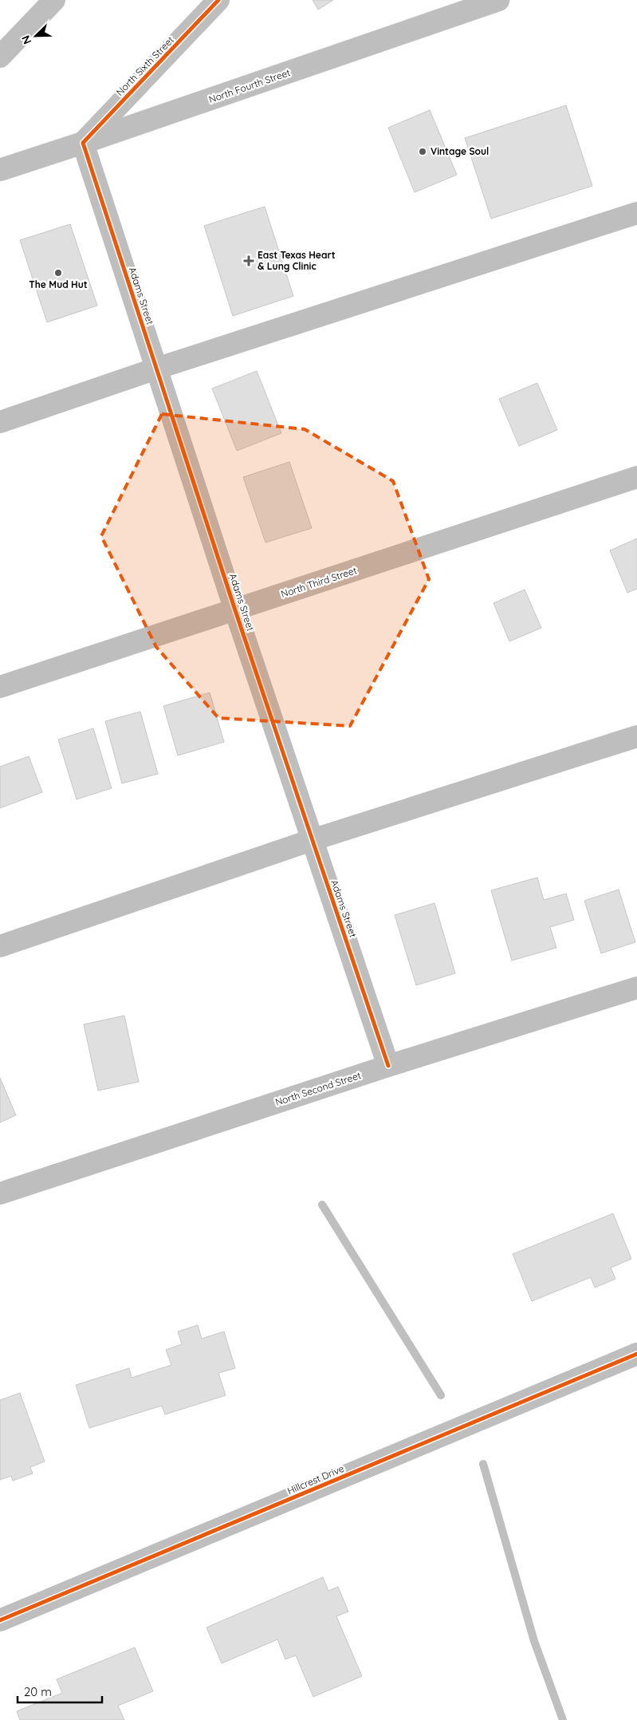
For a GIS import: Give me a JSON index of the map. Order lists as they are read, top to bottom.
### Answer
{
  "streets": {
    "street": [
      "North Sixth Street",
      "North Fourth Street",
      "Adams Street",
      "North Third Street",
      "North Second Street",
      "Hillcrest Drive"
    ]
  },
  "crossings": [
    ["North Sixth Street", "North Fourth Street"],
    ["North Sixth Street", "Adams Street"],
    ["North Fourth Street", "Adams Street"],
    ["Adams Street", "North Third Street"],
    ["Adams Street", "North Second Street"]
  ],
  "places": {
    "other": ["Vintage Soul", "The Mud Hut"],
    "health": ["East Texas Heart & Lung Clinic"]
  },
  "scale_bar": "20 m",
  "north": "bottom left"
}
